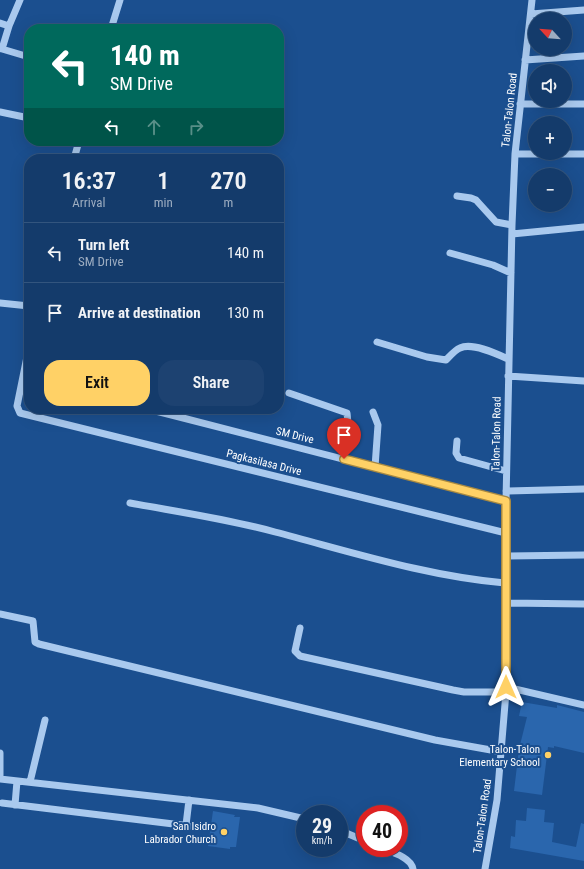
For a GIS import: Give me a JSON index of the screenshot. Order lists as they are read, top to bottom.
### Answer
{
  "streets": {
    "street": ["Talon-Talon Road", "SM Drive", "Pagkasilasa Drive"]
  },
  "crossings": [
    ["Talon-Talon Road", "SM Drive"],
    ["Talon-Talon Road", "Pagkasilasa Drive"]
  ],
  "places": ["Talon-Talon Elementary School", "San Isidro Labrador Church"],
  "north": "top left",
  "page": {
    "map_buttons": ["+", "−"],
    "turn": ["140 m", "SM Drive"],
    "eta": [
      "16:37",
      "Arrival",
      "1",
      "min",
      "270",
      "m"
    ],
    "list": [
      {
        "name": "Turn left",
        "note": "SM Drive",
        "value": "140 m"
      },
      {
        "name": "Arrive at destination",
        "value": "130 m"
      }
    ],
    "buttons": ["Exit", "Share"],
    "speed": "29 km/h",
    "limit": "40"
  }
}
